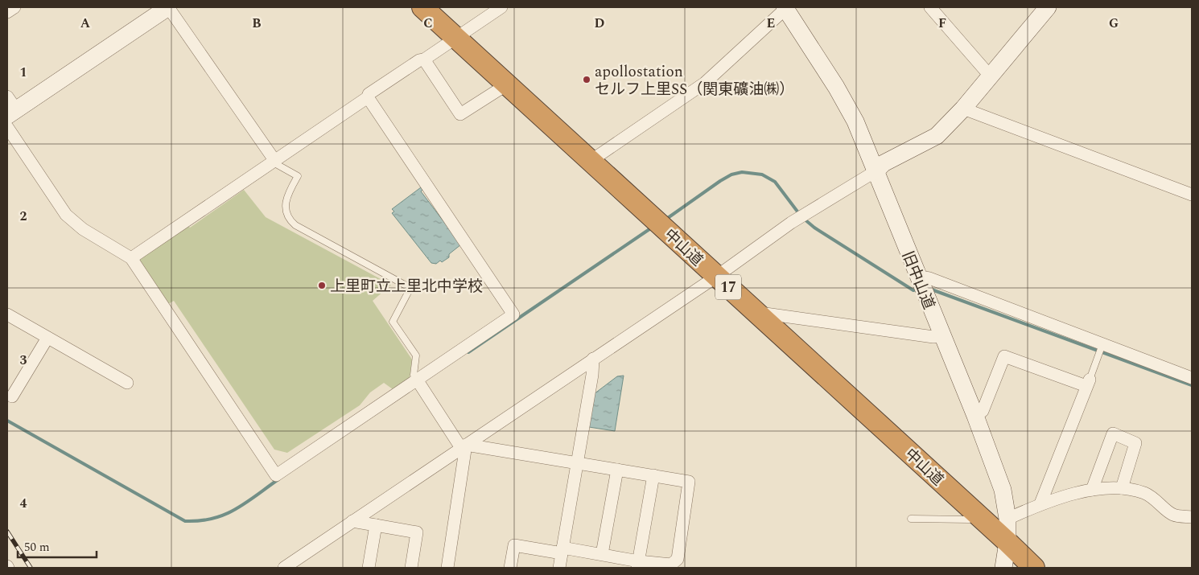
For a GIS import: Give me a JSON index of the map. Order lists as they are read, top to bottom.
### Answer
{
  "streets": {
    "highway": ["中山道", "17"],
    "main road": ["旧中山道"]
  },
  "crossings": [
    ["中山道", "旧中山道"]
  ],
  "places": ["apollostation セルフ上里SS（関東礦油㈱）", "上里町立上里北中学校"],
  "scale_bar": "50 m",
  "grid": {
    "columns": [
      "A",
      "B",
      "C",
      "D",
      "E",
      "F",
      "G"
    ],
    "rows": [
      "1",
      "2",
      "3",
      "4"
    ]
  }
}
